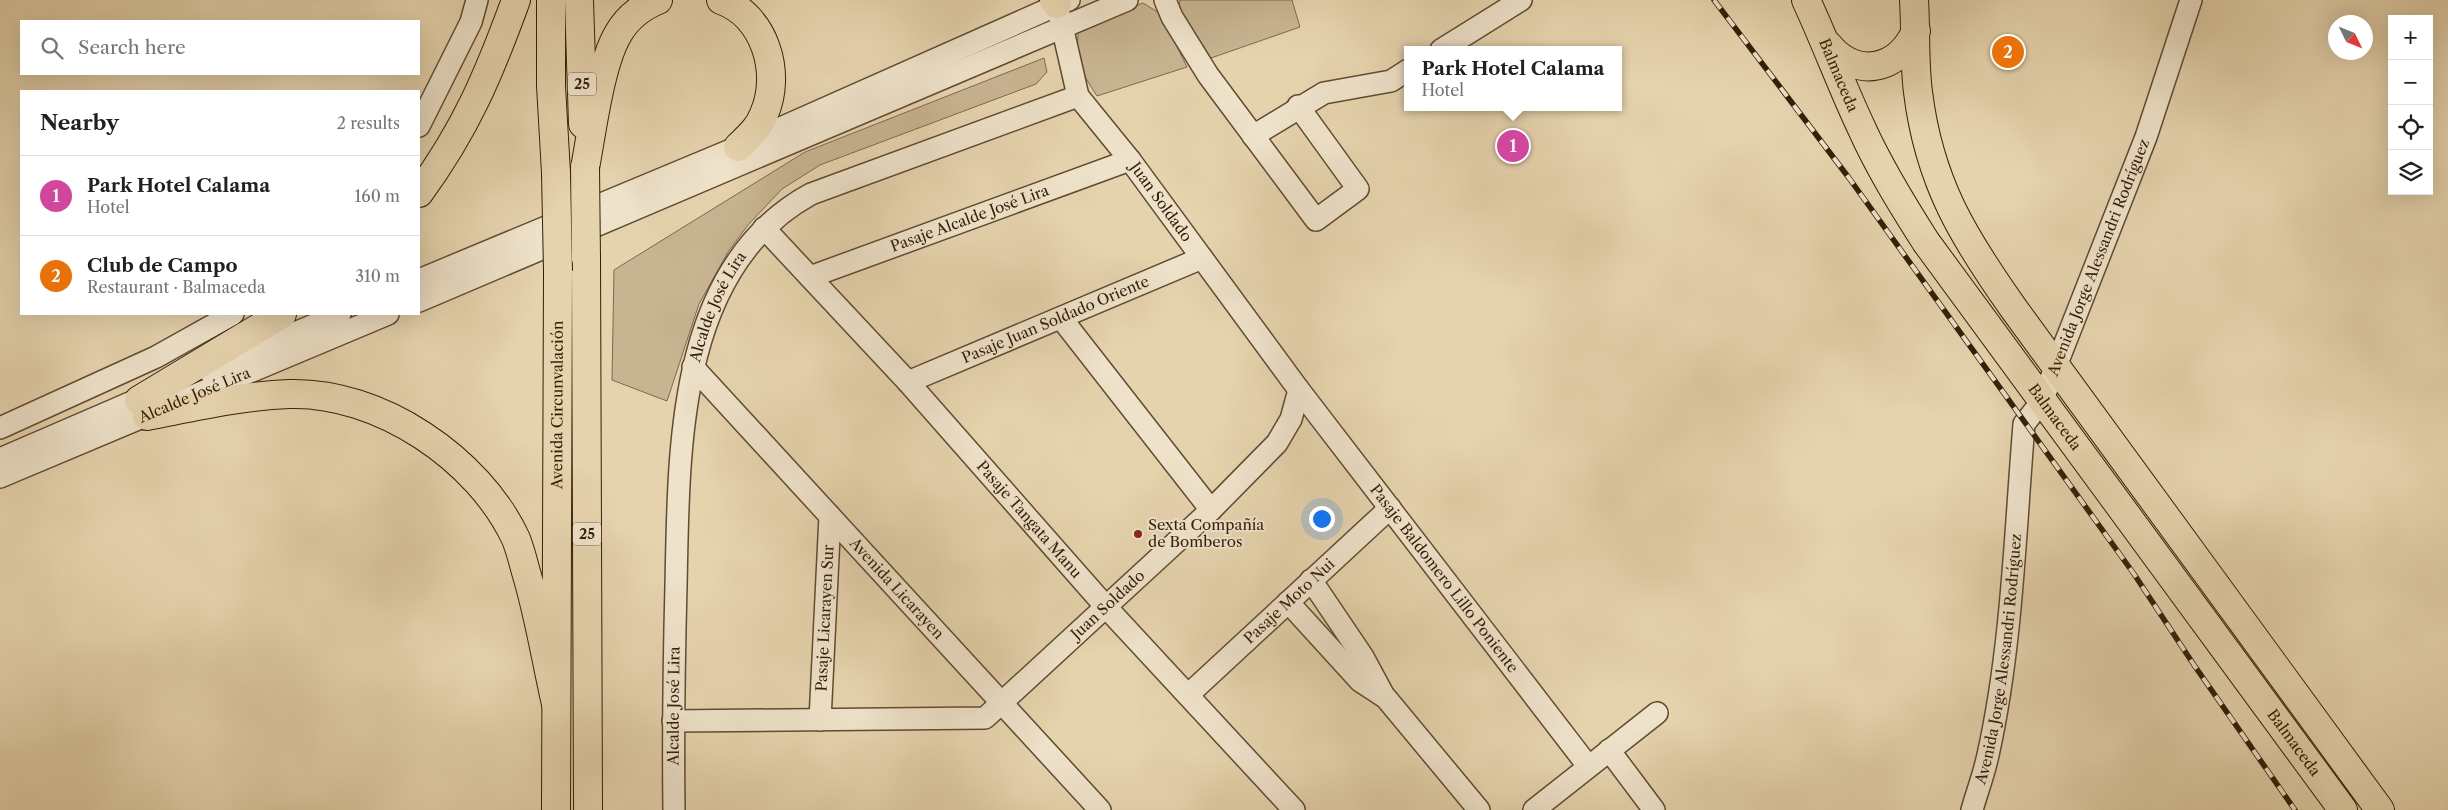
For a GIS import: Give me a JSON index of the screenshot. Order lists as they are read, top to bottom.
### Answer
{
  "streets": {
    "main road": ["Balmaceda", "25", "Avenida Circunvalación"],
    "street": [
      "Juan Soldado",
      "Pasaje Alcalde José Lira",
      "Avenida Jorge Alessandri Rodríguez",
      "Alcalde José Lira",
      "Pasaje Juan Soldado Oriente",
      "Pasaje Tangata Manu",
      "Pasaje Baldomero Lillo Poniente",
      "Avenida Licarayen",
      "Pasaje Moto Nui",
      "Pasaje Licarayen Sur"
    ]
  },
  "crossings": [
    ["Balmaceda", "Avenida Jorge Alessandri Rodríguez"],
    ["Juan Soldado", "Pasaje Alcalde José Lira"],
    ["Juan Soldado", "Alcalde José Lira"],
    ["Juan Soldado", "Pasaje Juan Soldado Oriente"],
    ["Juan Soldado", "Pasaje Tangata Manu"],
    ["Juan Soldado", "Pasaje Baldomero Lillo Poniente"],
    ["Juan Soldado", "Avenida Licarayen"],
    ["Juan Soldado", "Pasaje Licarayen Sur"],
    ["Pasaje Alcalde José Lira", "Pasaje Tangata Manu"],
    ["Alcalde José Lira", "Pasaje Tangata Manu"],
    ["Alcalde José Lira", "Avenida Licarayen"],
    ["Pasaje Juan Soldado Oriente", "Pasaje Tangata Manu"],
    ["Pasaje Tangata Manu", "Pasaje Moto Nui"],
    ["Pasaje Baldomero Lillo Poniente", "Pasaje Moto Nui"],
    ["Avenida Licarayen", "Pasaje Licarayen Sur"]
  ],
  "places": ["Sexta Compañía de Bomberos"],
  "north": "bottom right",
  "page": {
    "map_buttons": ["+", "−"],
    "search": "Search here",
    "pins": ["2", "1"],
    "popup": ["Park Hotel Calama", "Hotel"],
    "heading": ["Nearby", "2 results"],
    "list": [
      {
        "mark": "1",
        "name": "Park Hotel Calama",
        "note": "Hotel",
        "value": "160 m"
      },
      {
        "mark": "2",
        "name": "Club de Campo",
        "note": "Restaurant · Balmaceda",
        "value": "310 m"
      }
    ]
  }
}
